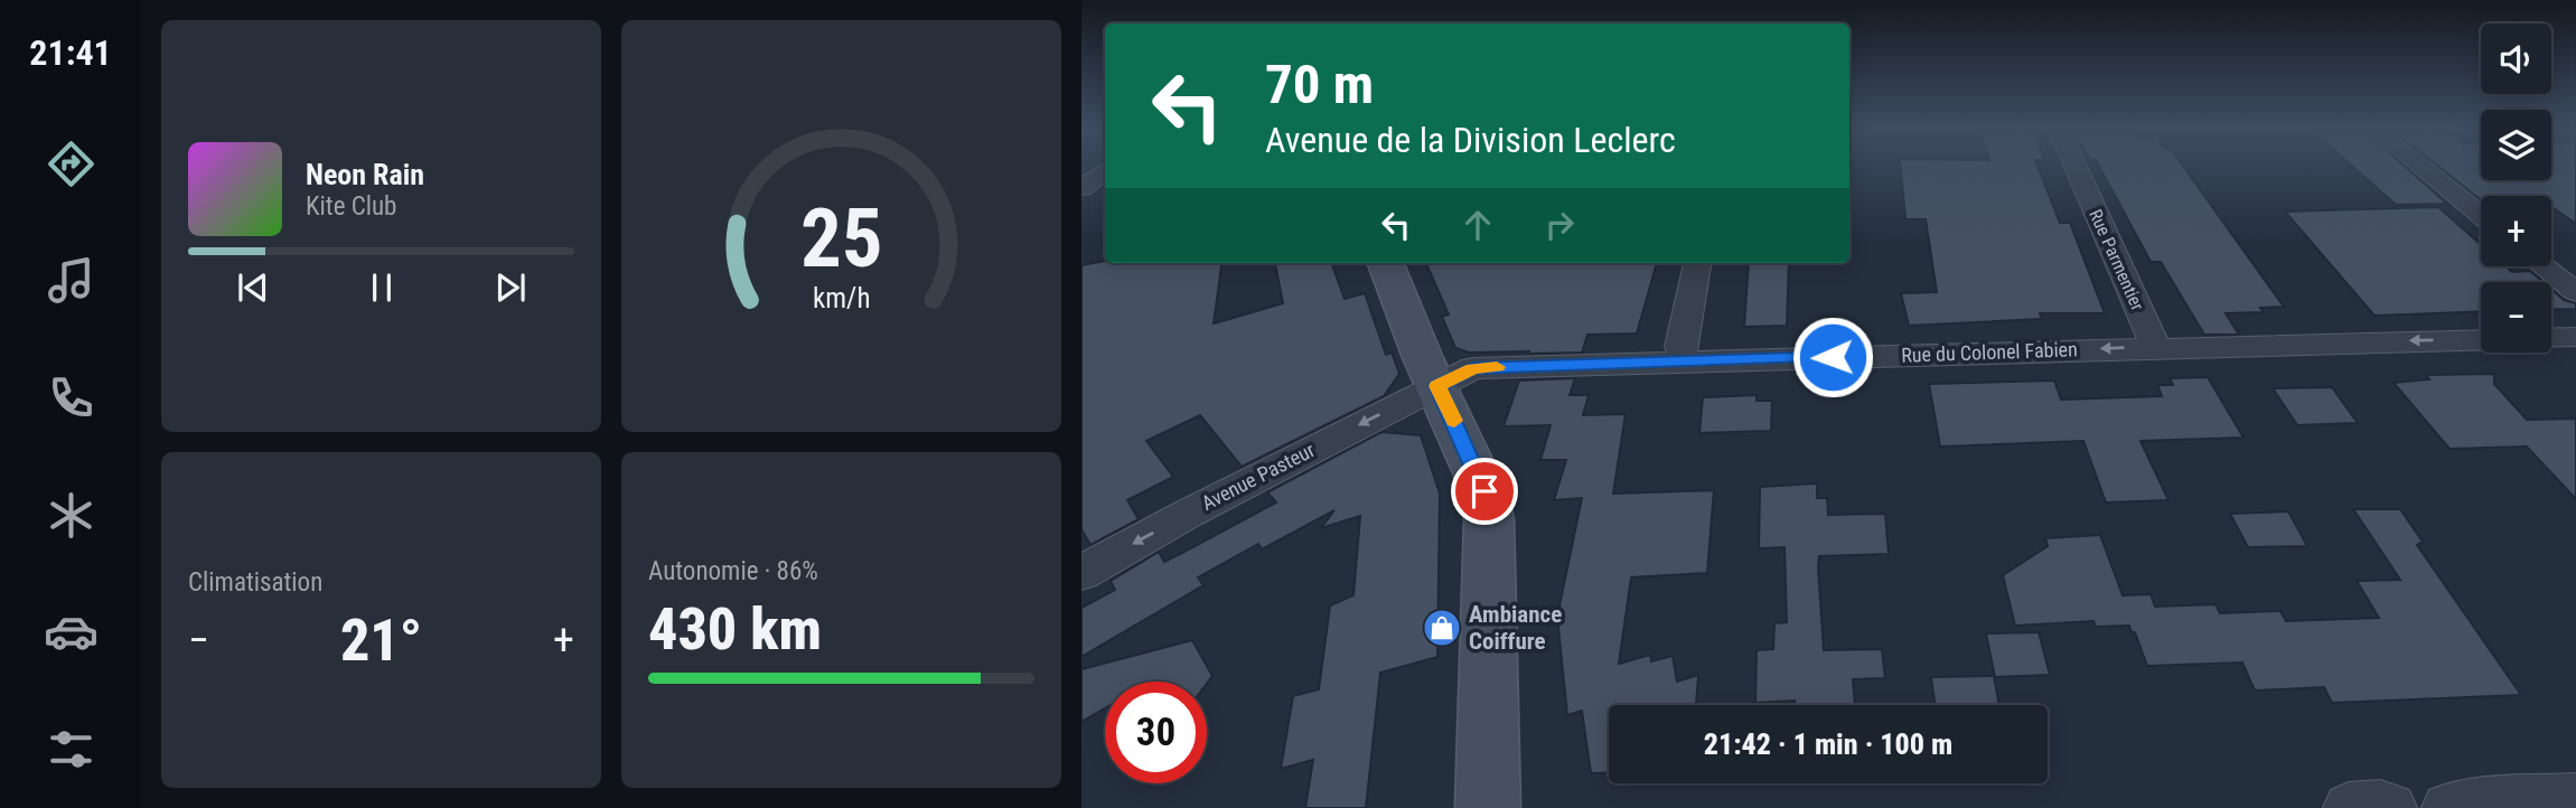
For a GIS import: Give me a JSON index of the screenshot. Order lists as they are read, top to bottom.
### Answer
{
  "streets": {
    "street": ["Rue Parmentier", "Rue du Colonel Fabien", "Avenue Pasteur"]
  },
  "crossings": [
    ["Rue Parmentier", "Rue du Colonel Fabien"],
    ["Rue du Colonel Fabien", "Avenue Pasteur"]
  ],
  "one_way": ["Rue du Colonel Fabien", "Avenue Pasteur"],
  "places": {
    "shop": ["Ambiance Coiffure"]
  },
  "page": {
    "tabs": "21:41",
    "map_buttons": ["+", "−"],
    "turn": ["70 m", "Avenue de la Division Leclerc"],
    "song": ["Neon Rain", "Kite Club"],
    "tile": [
      "Climatisation",
      ["Autonomie · 86%", "430 km"]
    ],
    "heat": ["−", "21°", "+"],
    "limit": "30",
    "trip": "21:42 · 1 min · 100 m",
    "gauge": ["25", "km/h"]
  }
}
